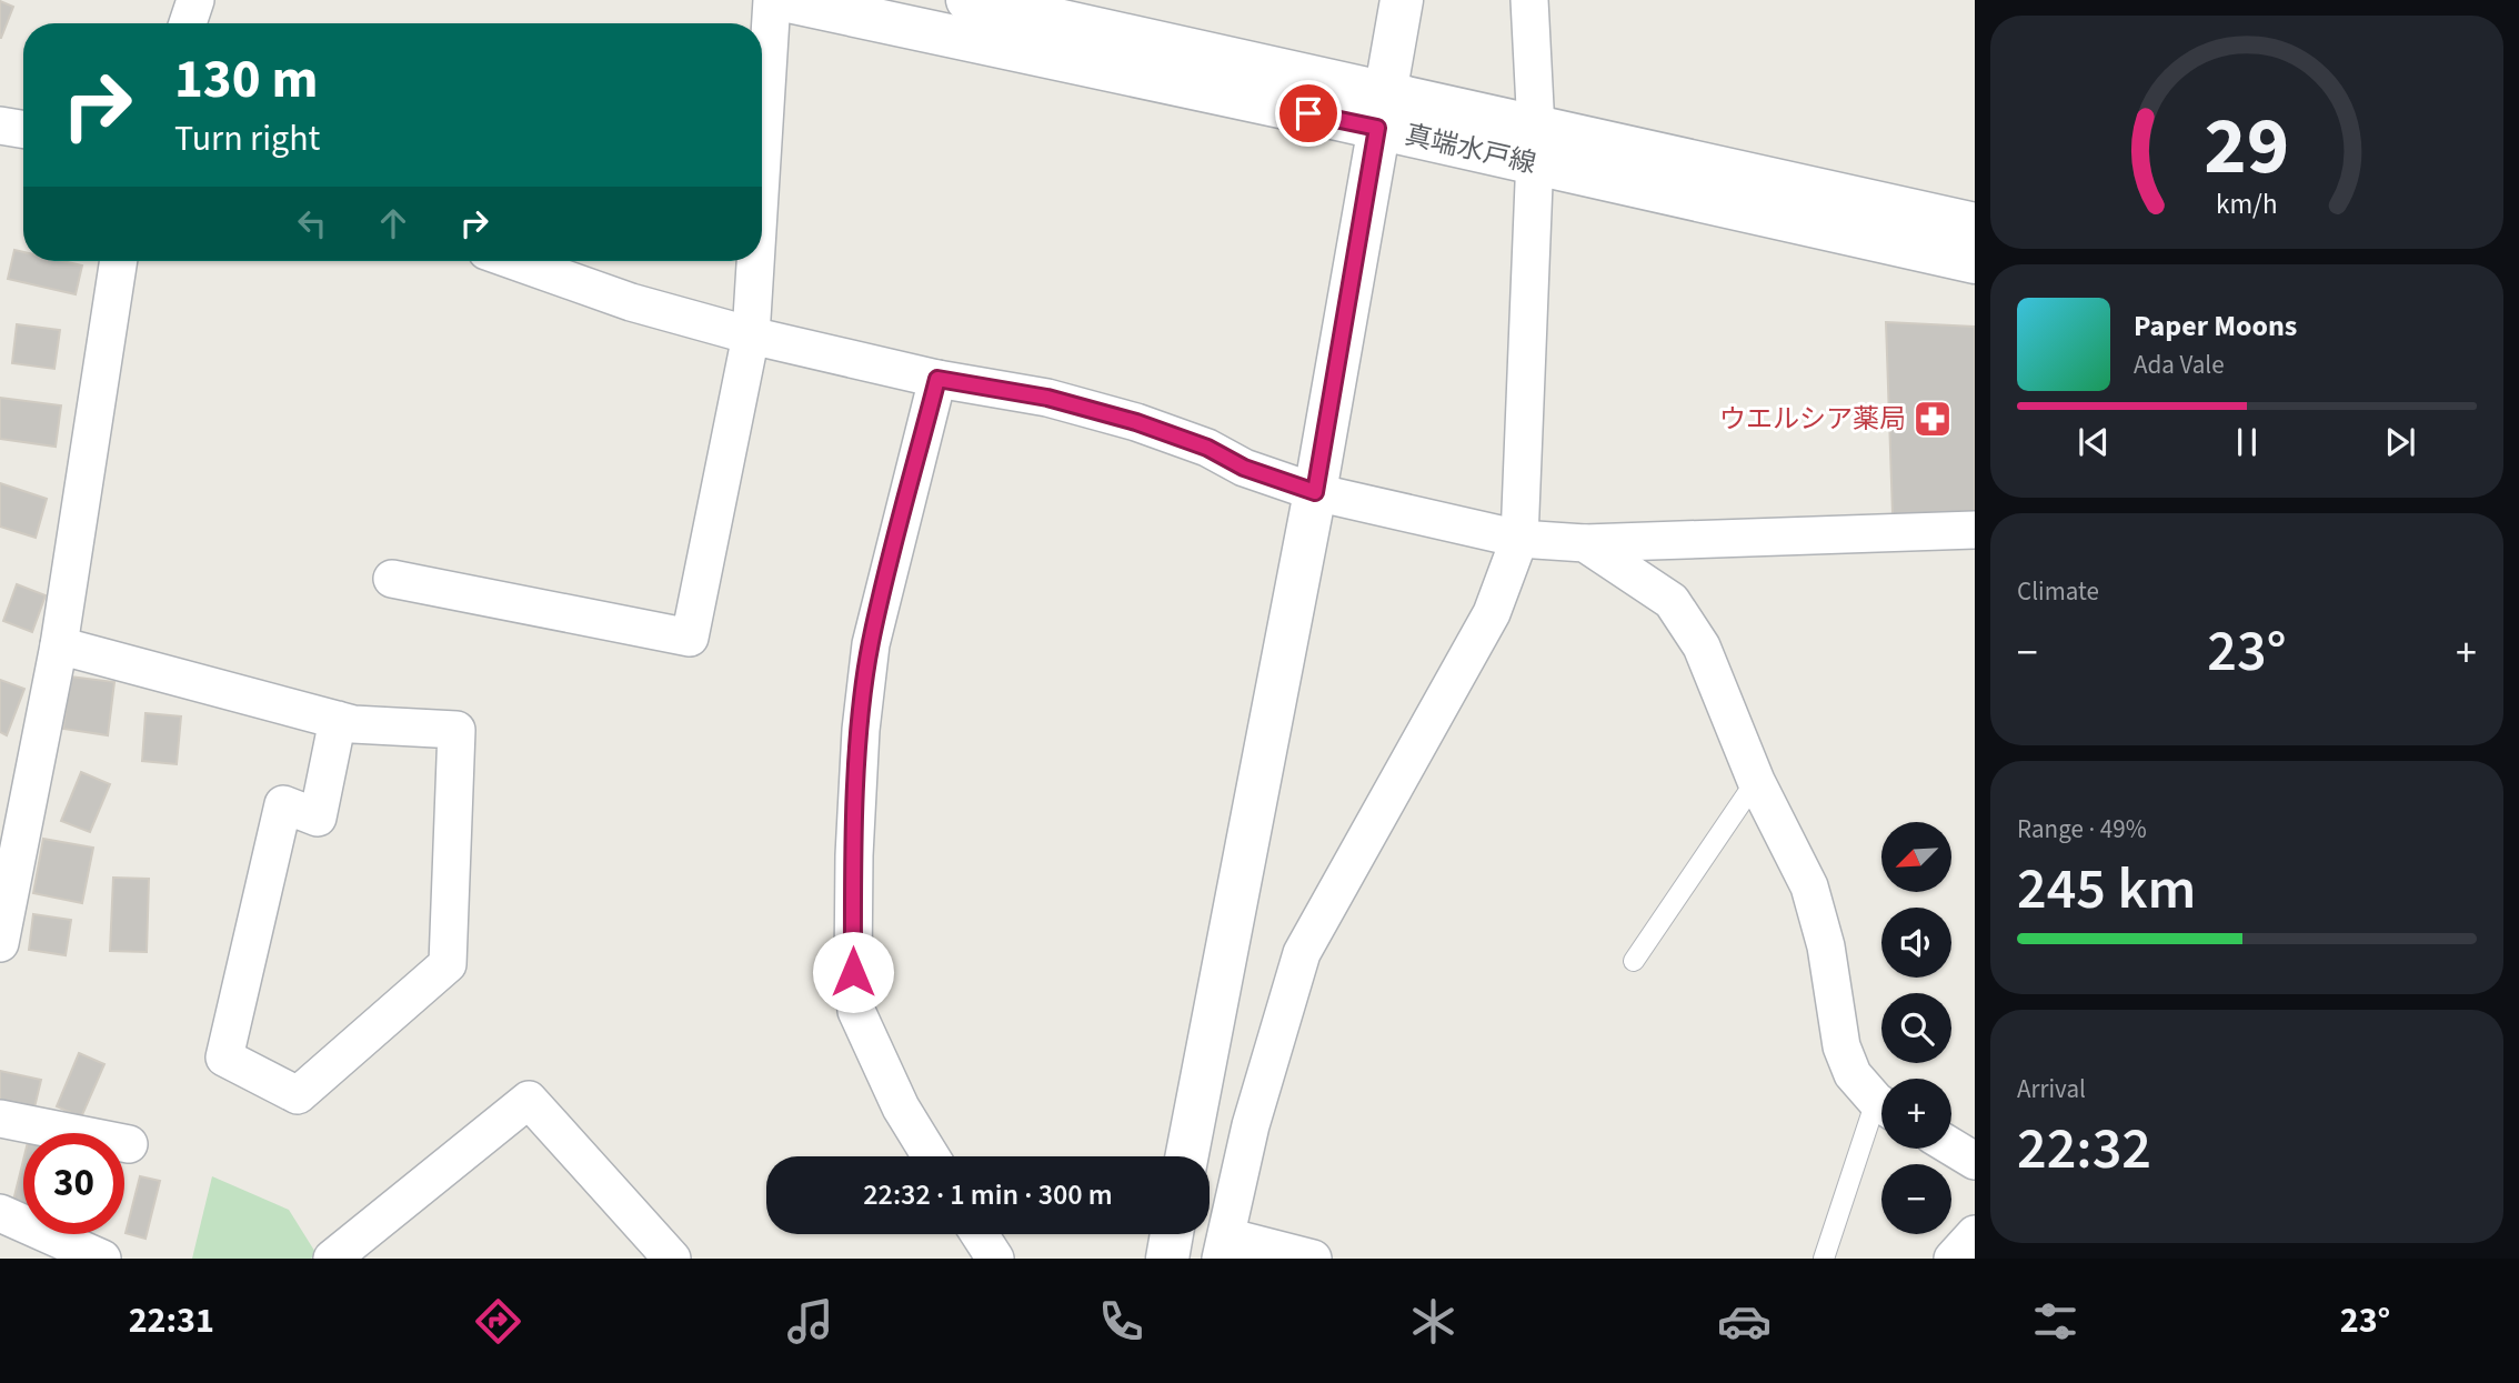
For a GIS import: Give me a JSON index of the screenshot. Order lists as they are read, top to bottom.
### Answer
{
  "streets": {
    "main road": ["真端水戸線"]
  },
  "places": {
    "pharmacy": ["ウエルシア薬局"]
  },
  "north": "bottom left",
  "page": {
    "turn": ["130 m", "Turn right"],
    "song": ["Paper Moons", "Ada Vale"],
    "tile": [
      "Climate",
      ["Range · 49%", "245 km"],
      ["Arrival", "22:32"]
    ],
    "heat": ["−", "23°", "+"],
    "map_buttons": ["+", "−"],
    "limit": "30",
    "trip": "22:32 · 1 min · 300 m",
    "tabs": ["22:31", "23°"],
    "gauge": ["29", "km/h"]
  }
}
